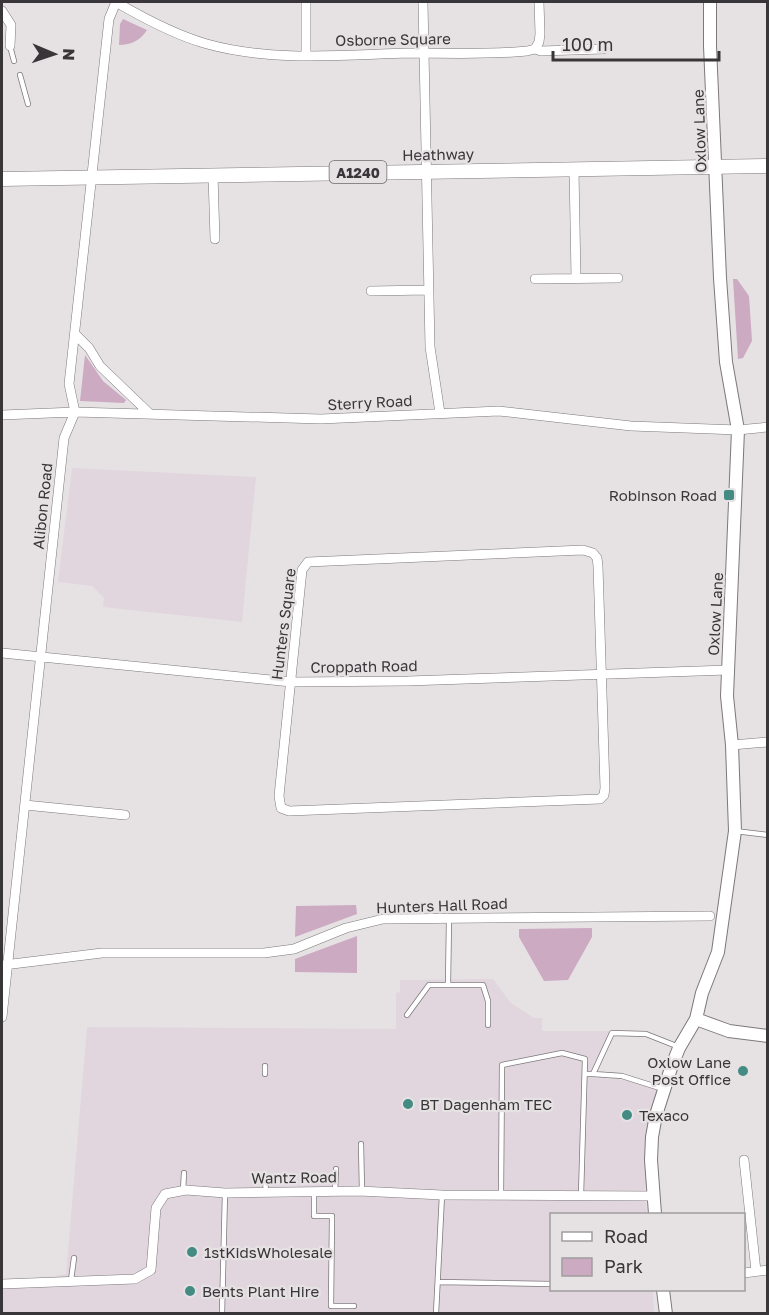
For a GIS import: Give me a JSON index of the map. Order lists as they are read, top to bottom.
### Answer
{
  "streets": {
    "main road": ["Heathway", "A1240"],
    "street": [
      "Osborne Square",
      "Oxlow Lane",
      "Sterry Road",
      "Alibon Road",
      "Hunters Square",
      "Croppath Road",
      "Hunters Hall Road",
      "Wantz Road"
    ]
  },
  "crossings": [
    ["Oxlow Lane", "Heathway"],
    ["Oxlow Lane", "Sterry Road"],
    ["Oxlow Lane", "Croppath Road"],
    ["Oxlow Lane", "Wantz Road"],
    ["Sterry Road", "Alibon Road"],
    ["Alibon Road", "Croppath Road"],
    ["Alibon Road", "Hunters Hall Road"],
    ["Hunters Square", "Croppath Road"]
  ],
  "places": {
    "transit": ["Robinson Road"],
    "other": [
      "Oxlow Lane Post Office",
      "BT Dagenham TEC",
      "Texaco",
      "1stKidsWholesale",
      "Bents Plant Hire"
    ]
  },
  "legend": ["Road", "Park"],
  "scale_bar": "100 m",
  "north": "right"
}
